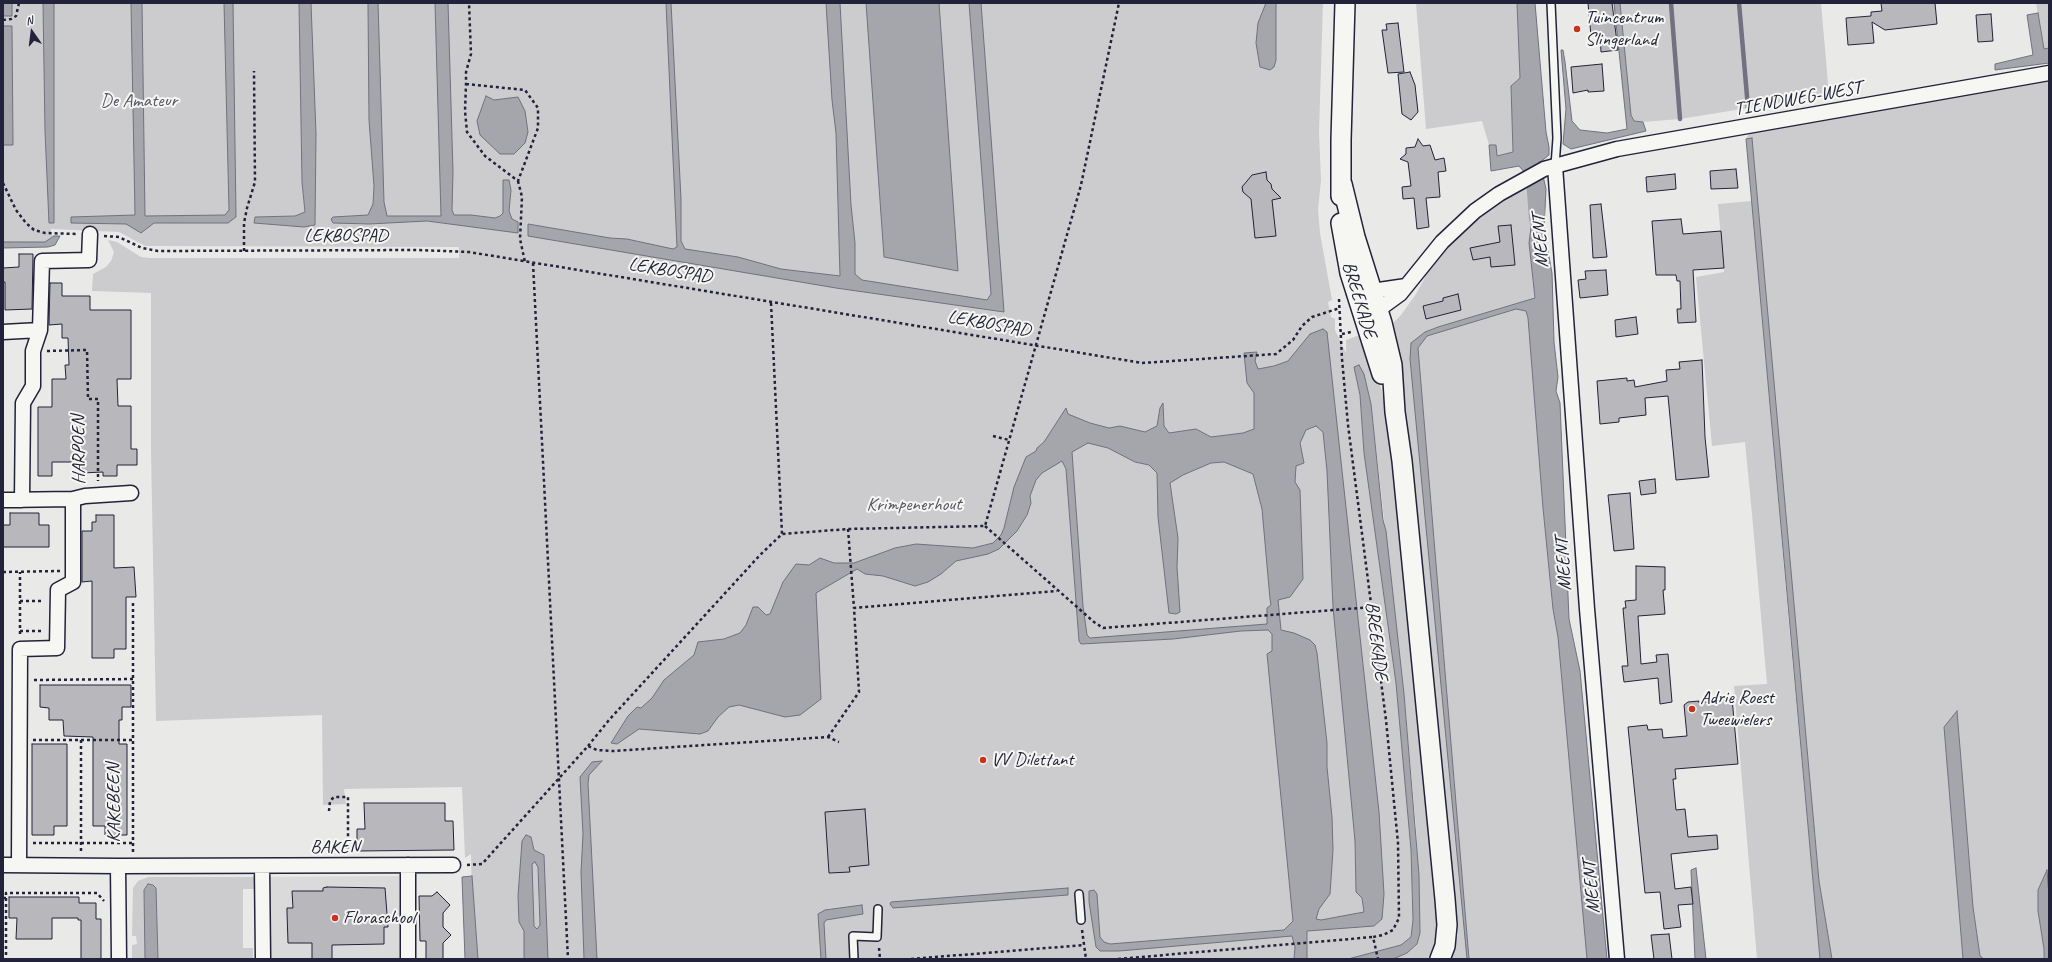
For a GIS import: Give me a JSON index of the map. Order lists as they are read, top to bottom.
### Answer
{
  "streets": {
    "main road": ["BREEKADE"],
    "street": ["TIENDWEG-WEST", "MEENT", "BAKEN"],
    "path": ["LEKBOSPAD", "HARPOEN", "KAKEBEEN"]
  },
  "crossings": [
    ["TIENDWEG-WEST", "MEENT"],
    ["TIENDWEG-WEST", "BREEKADE"],
    ["LEKBOSPAD", "BREEKADE"],
    ["KAKEBEEN", "BAKEN"]
  ],
  "parks": ["De Amateur", "Krimpenerhout"],
  "places": [
    "Tuincentrum Slingerland",
    "Adrie Roest Tweewielers",
    "VV Dilettant",
    "Floraschool"
  ],
  "north": "top"
}
